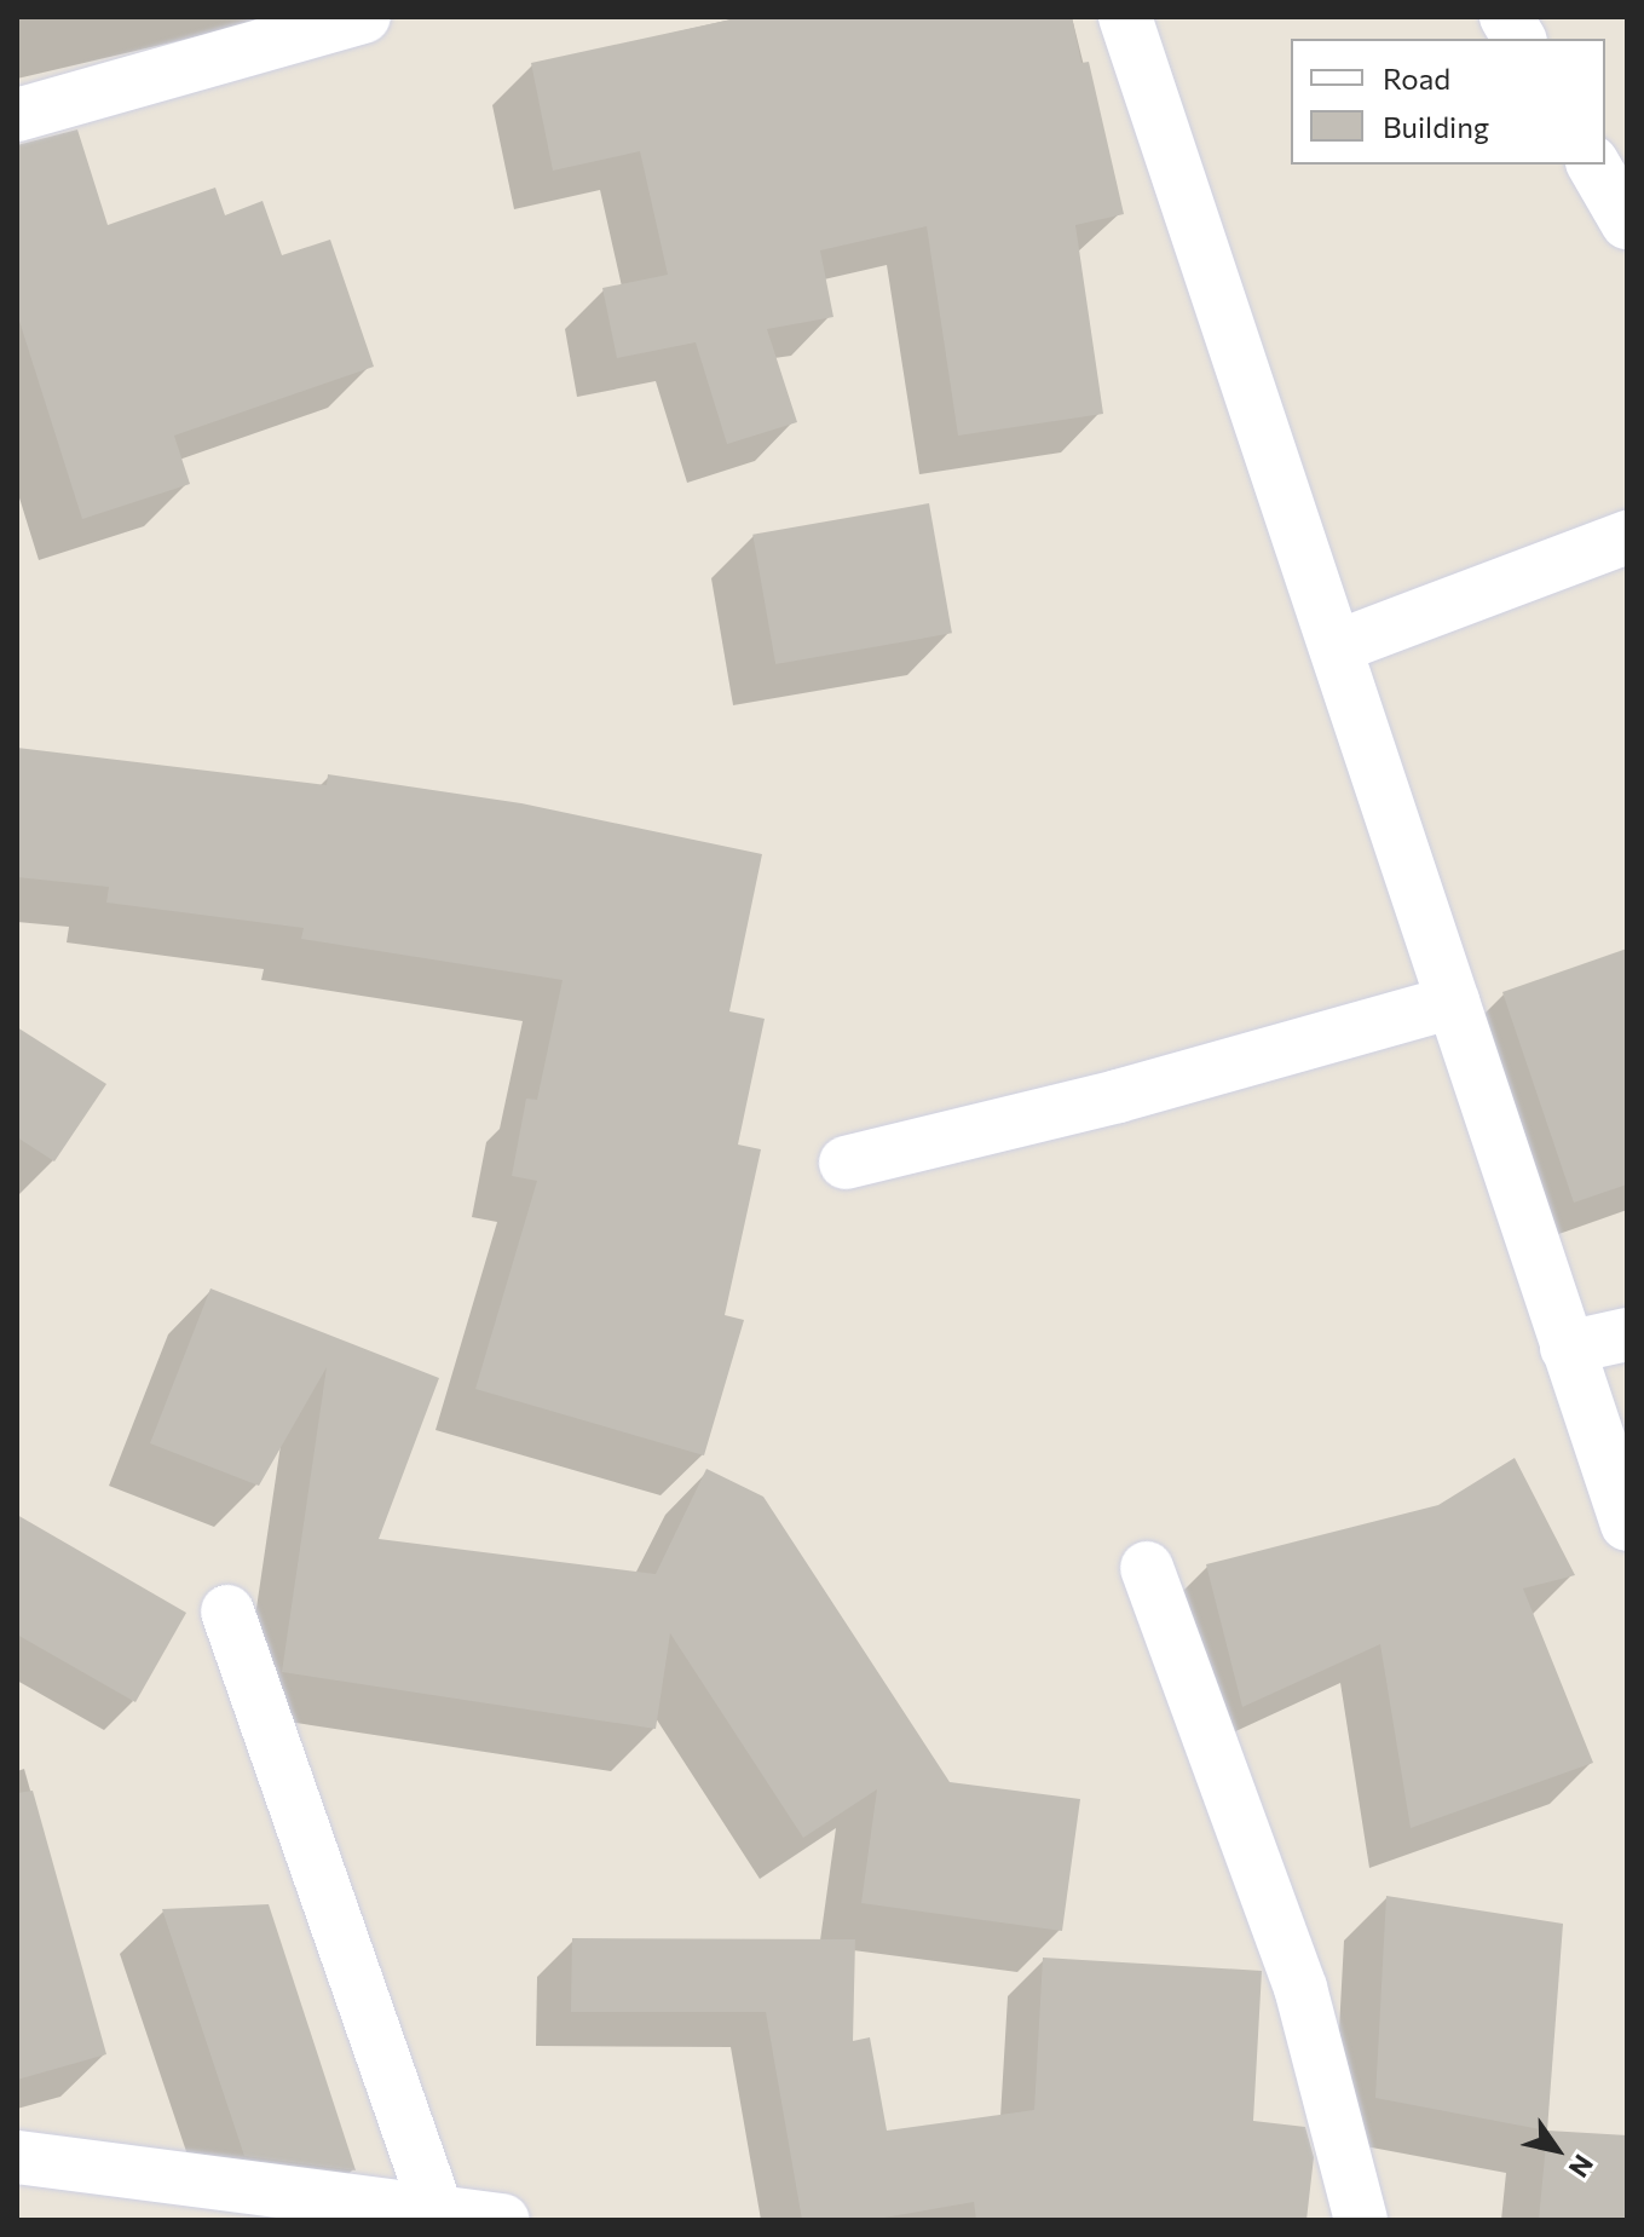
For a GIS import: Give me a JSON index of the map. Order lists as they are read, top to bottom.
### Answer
{
  "legend": ["Road", "Building"],
  "north": "bottom right"
}
